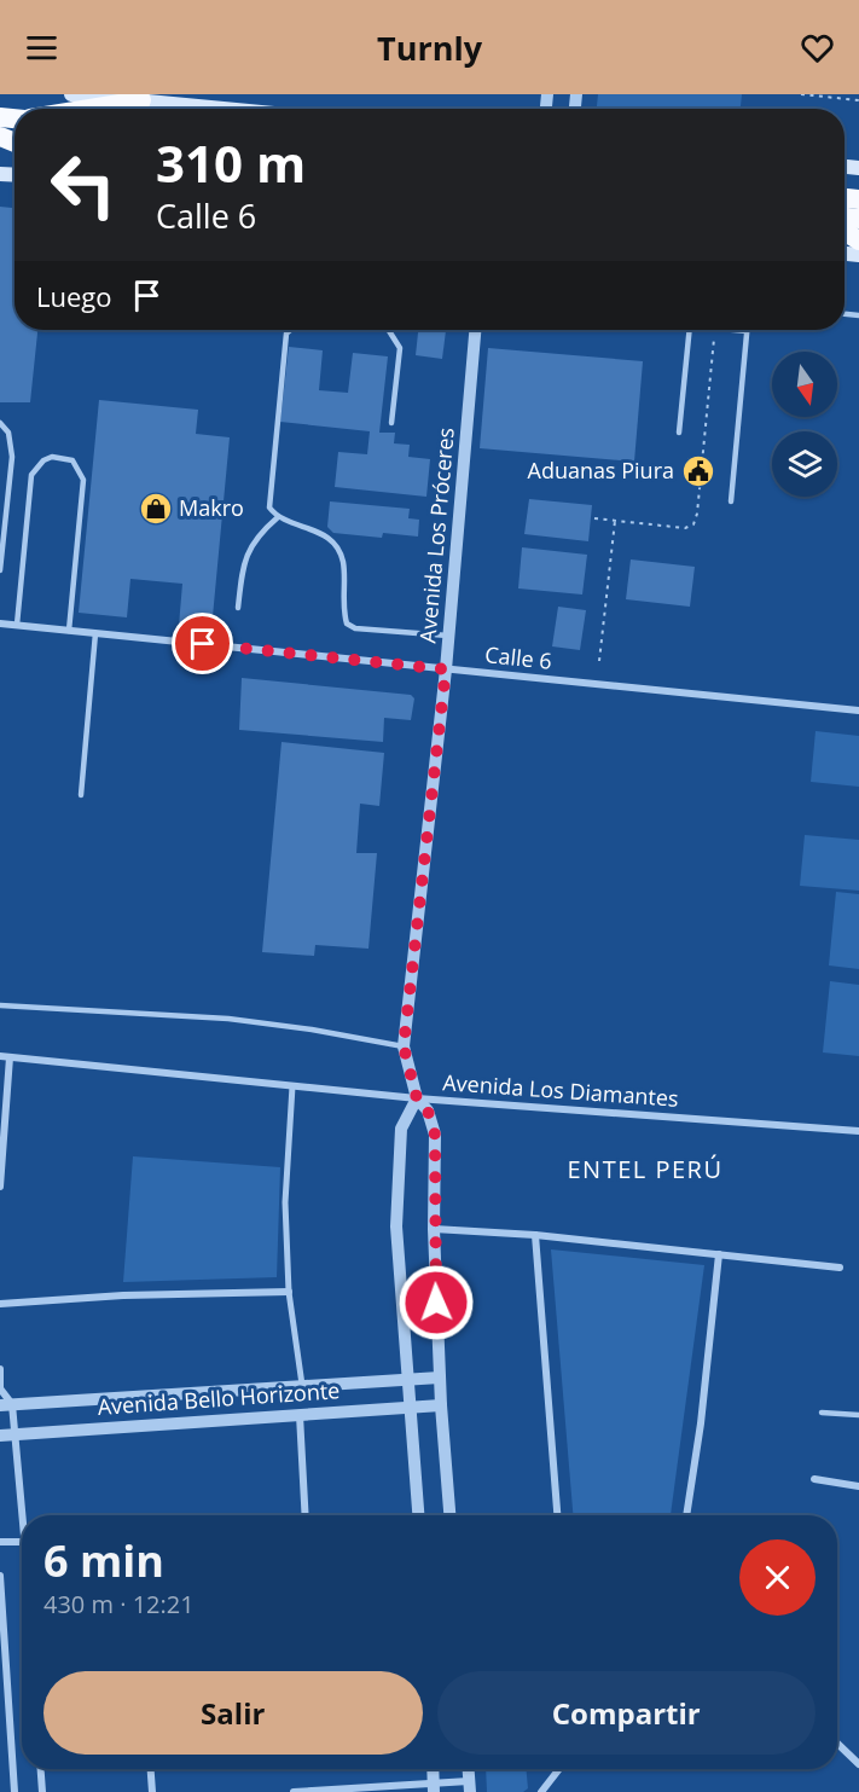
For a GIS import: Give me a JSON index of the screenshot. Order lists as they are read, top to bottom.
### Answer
{
  "streets": {
    "street": [
      "Avenida Los Próceres",
      "Calle 6",
      "Avenida Los Diamantes",
      "Avenida Bello Horizonte"
    ]
  },
  "crossings": [
    ["Avenida Los Próceres", "Calle 6"],
    ["Avenida Los Próceres", "Avenida Los Diamantes"],
    ["Avenida Los Próceres", "Avenida Bello Horizonte"]
  ],
  "districts": ["ENTEL PERÚ"],
  "places": {
    "public building": ["Aduanas Piura"],
    "shop": ["Makro"]
  },
  "north": "bottom",
  "page": {
    "header": "Turnly",
    "turn": ["310 m", "Calle 6"],
    "then": "Luego",
    "heading": ["6 min", "430 m · 12:21"],
    "buttons": ["Salir", "Compartir"]
  }
}
